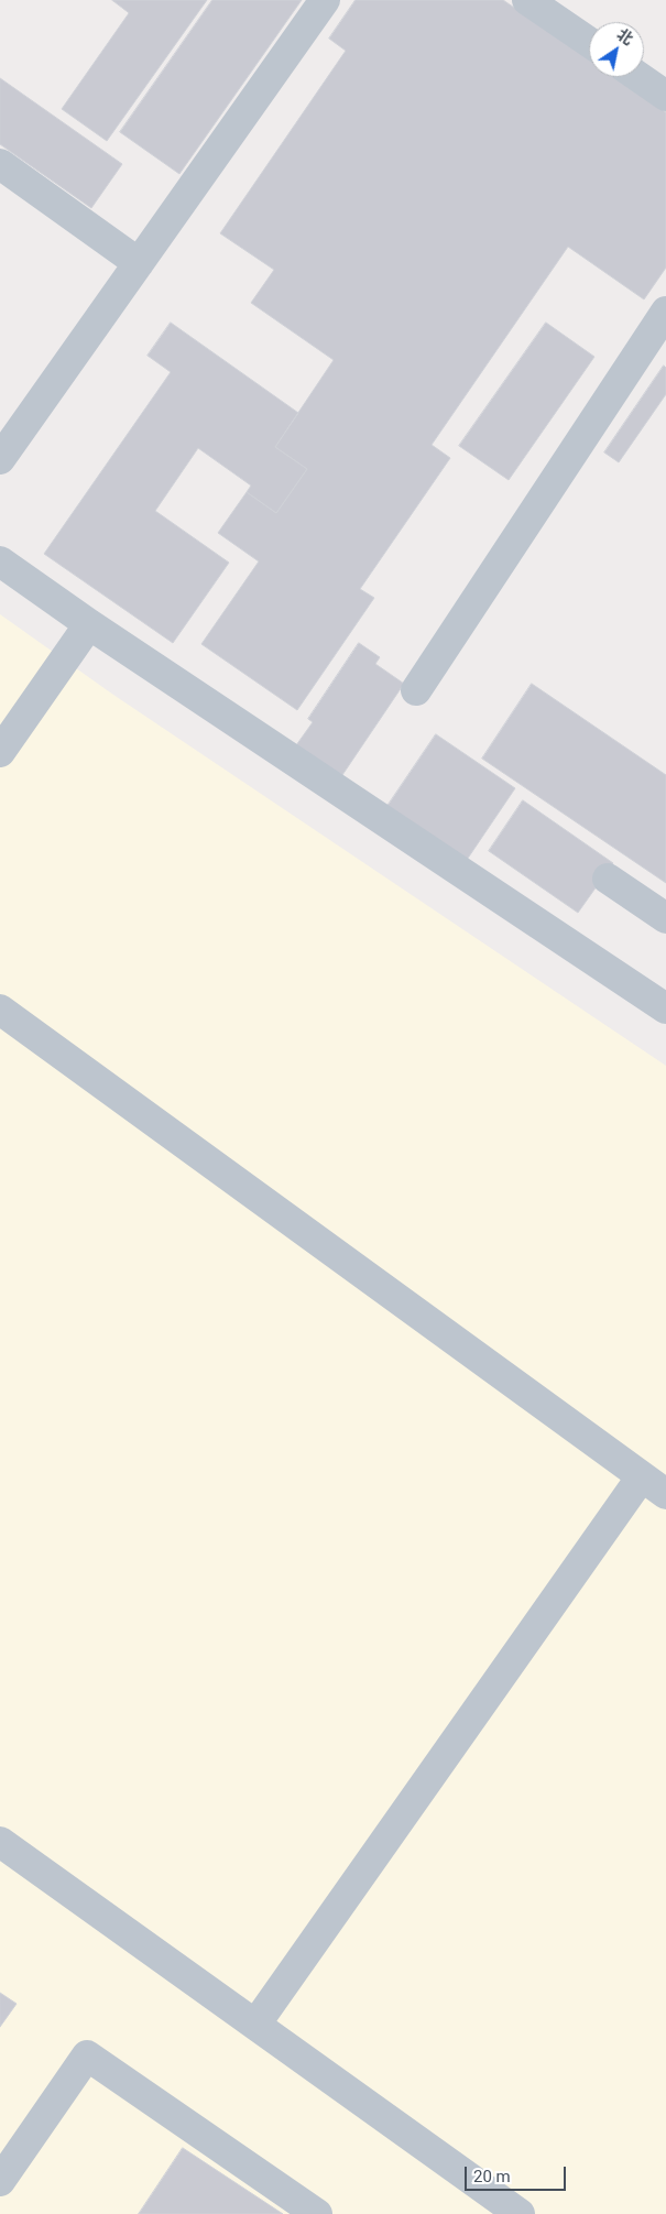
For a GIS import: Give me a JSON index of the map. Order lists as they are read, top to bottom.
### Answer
{
  "scale_bar": "20 m",
  "north": "top right"
}
